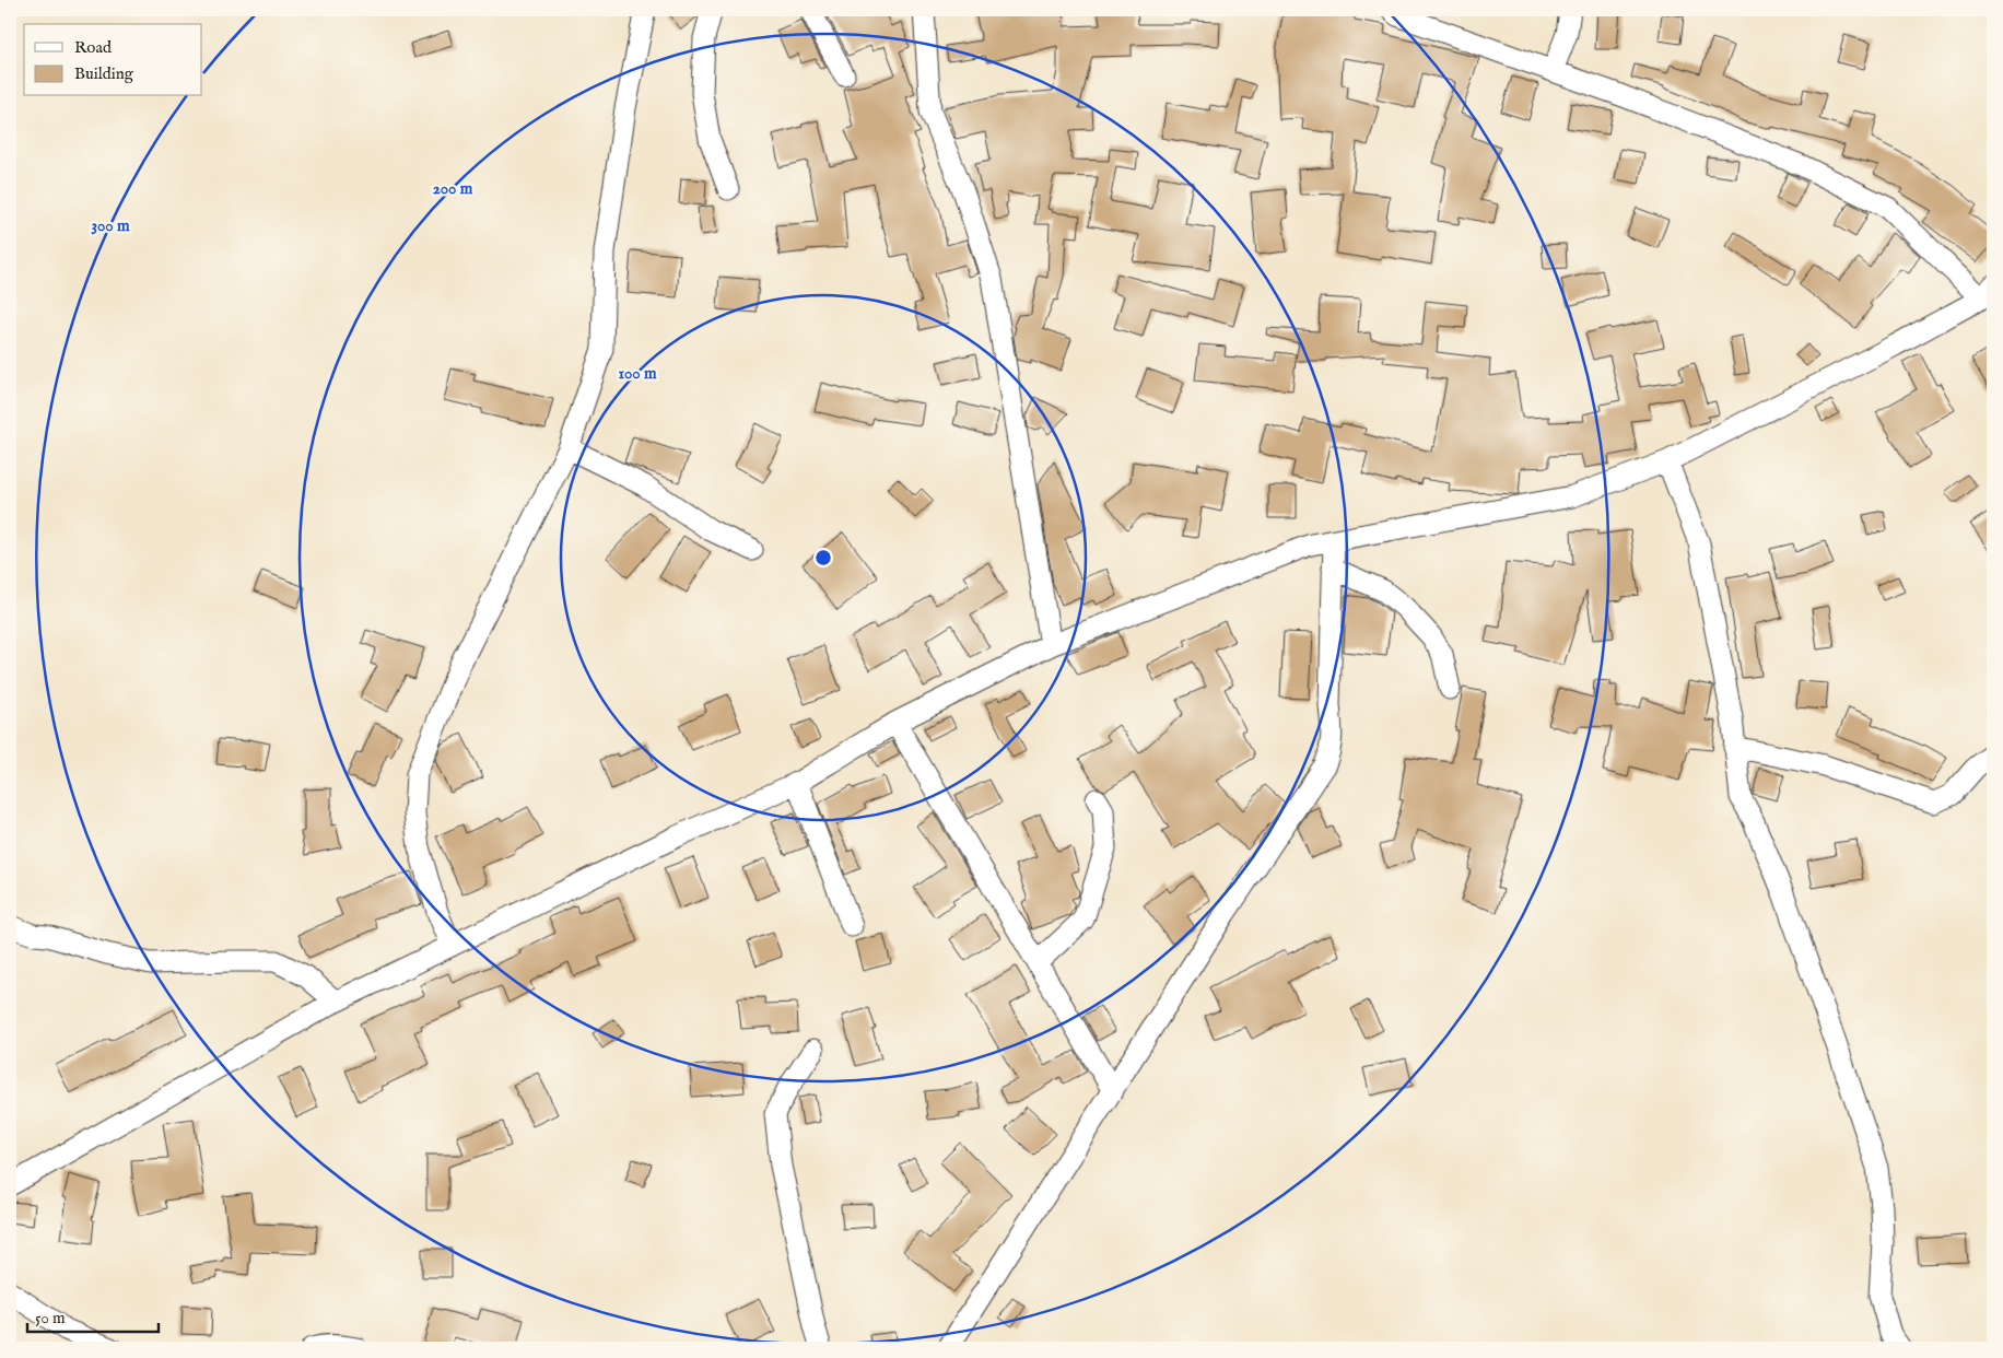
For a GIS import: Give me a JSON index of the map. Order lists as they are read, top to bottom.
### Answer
{
  "legend": ["Road", "Building"],
  "scale_bar": "50 m",
  "rings": ["200 m", "300 m", "100 m"]
}
